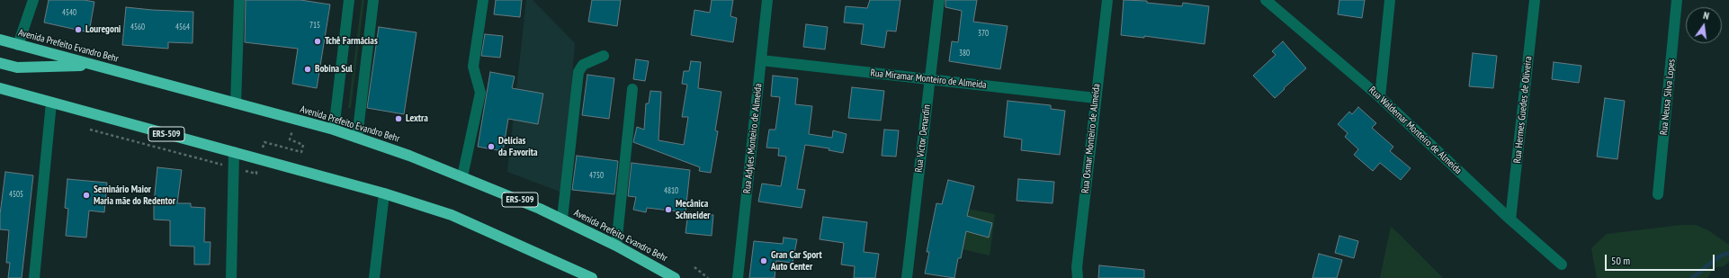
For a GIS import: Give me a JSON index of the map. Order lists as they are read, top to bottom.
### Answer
{
  "streets": {
    "highway": ["Avenida Prefeito Evandro Behr", "ERS-509"],
    "street": [
      "Rua Miramar Monteiro de Almeida",
      "Rua Neusa Silva Lopes",
      "Rua Hermes Guedes de Oliveira",
      "Rua Waldemar Monteiro de Almeida",
      "Rua Adyles Monteiro de Almeida",
      "Rua Victor Denardin",
      "Rua Osmar Monteiro de Almeida"
    ]
  },
  "crossings": [
    ["Rua Miramar Monteiro de Almeida", "Rua Adyles Monteiro de Almeida"],
    ["Rua Miramar Monteiro de Almeida", "Rua Victor Denardin"],
    ["Rua Miramar Monteiro de Almeida", "Rua Osmar Monteiro de Almeida"],
    ["Rua Hermes Guedes de Oliveira", "Rua Waldemar Monteiro de Almeida"]
  ],
  "places": [
    "Louregoni",
    "Tchê Farmácias",
    "Bobina Sul",
    "Lextra",
    "Delícias da Favorita",
    "Seminário Maior Maria mãe do Redentor",
    "Mecânica Schneider",
    "Gran Car Sport Auto Center"
  ],
  "house_numbers": [
    "4540",
    "715",
    "4560",
    "4564",
    "370",
    "380",
    "4750",
    "4810",
    "4505"
  ],
  "scale_bar": "50 m",
  "north": "top"
}
